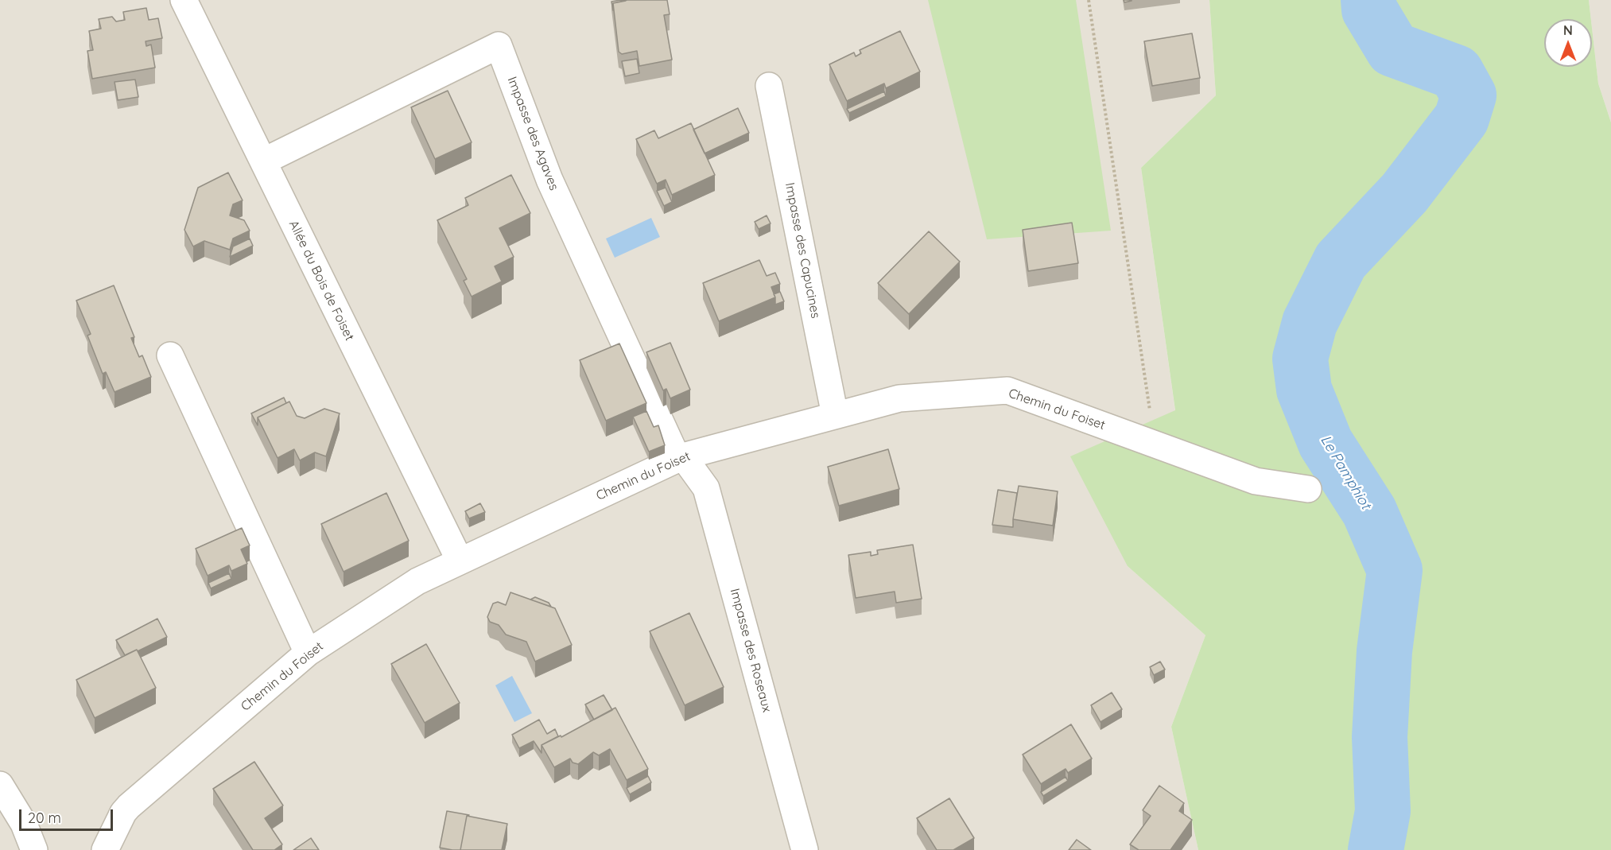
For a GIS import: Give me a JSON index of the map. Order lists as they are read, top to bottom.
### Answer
{
  "streets": {
    "street": [
      "Impasse des Agaves",
      "Impasse des Capucines",
      "Allée du Bois de Foiset",
      "Chemin du Foiset",
      "Impasse des Roseaux"
    ]
  },
  "crossings": [
    ["Impasse des Agaves", "Allée du Bois de Foiset"],
    ["Impasse des Agaves", "Chemin du Foiset"],
    ["Impasse des Agaves", "Impasse des Roseaux"],
    ["Impasse des Capucines", "Chemin du Foiset"],
    ["Allée du Bois de Foiset", "Chemin du Foiset"],
    ["Chemin du Foiset", "Impasse des Roseaux"]
  ],
  "water": ["Le Pamphiot"],
  "scale_bar": "20 m",
  "north": "top"
}
